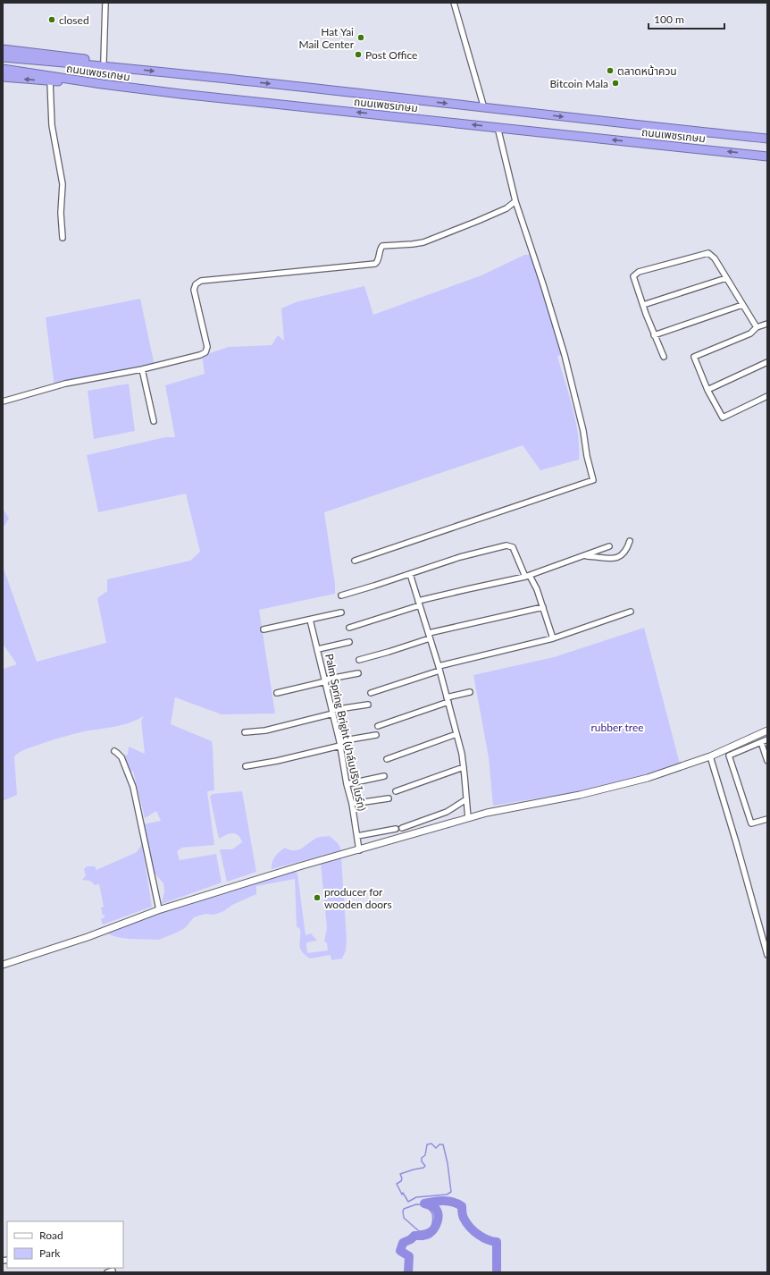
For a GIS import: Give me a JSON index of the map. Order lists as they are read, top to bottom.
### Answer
{
  "streets": {
    "highway": ["ถนนเพชรเกษม"],
    "street": ["Palm Spring Bright (ปาล์มปริง ไบร์ท)"]
  },
  "parks": ["rubber tree"],
  "places": [
    "closed",
    "Hat Yai Mail Center",
    "Post Office",
    "ตลาดหน้าควน",
    "Bitcoin Mala",
    "producer for wooden doors"
  ],
  "legend": ["Road", "Park"],
  "scale_bar": "100 m"
}
